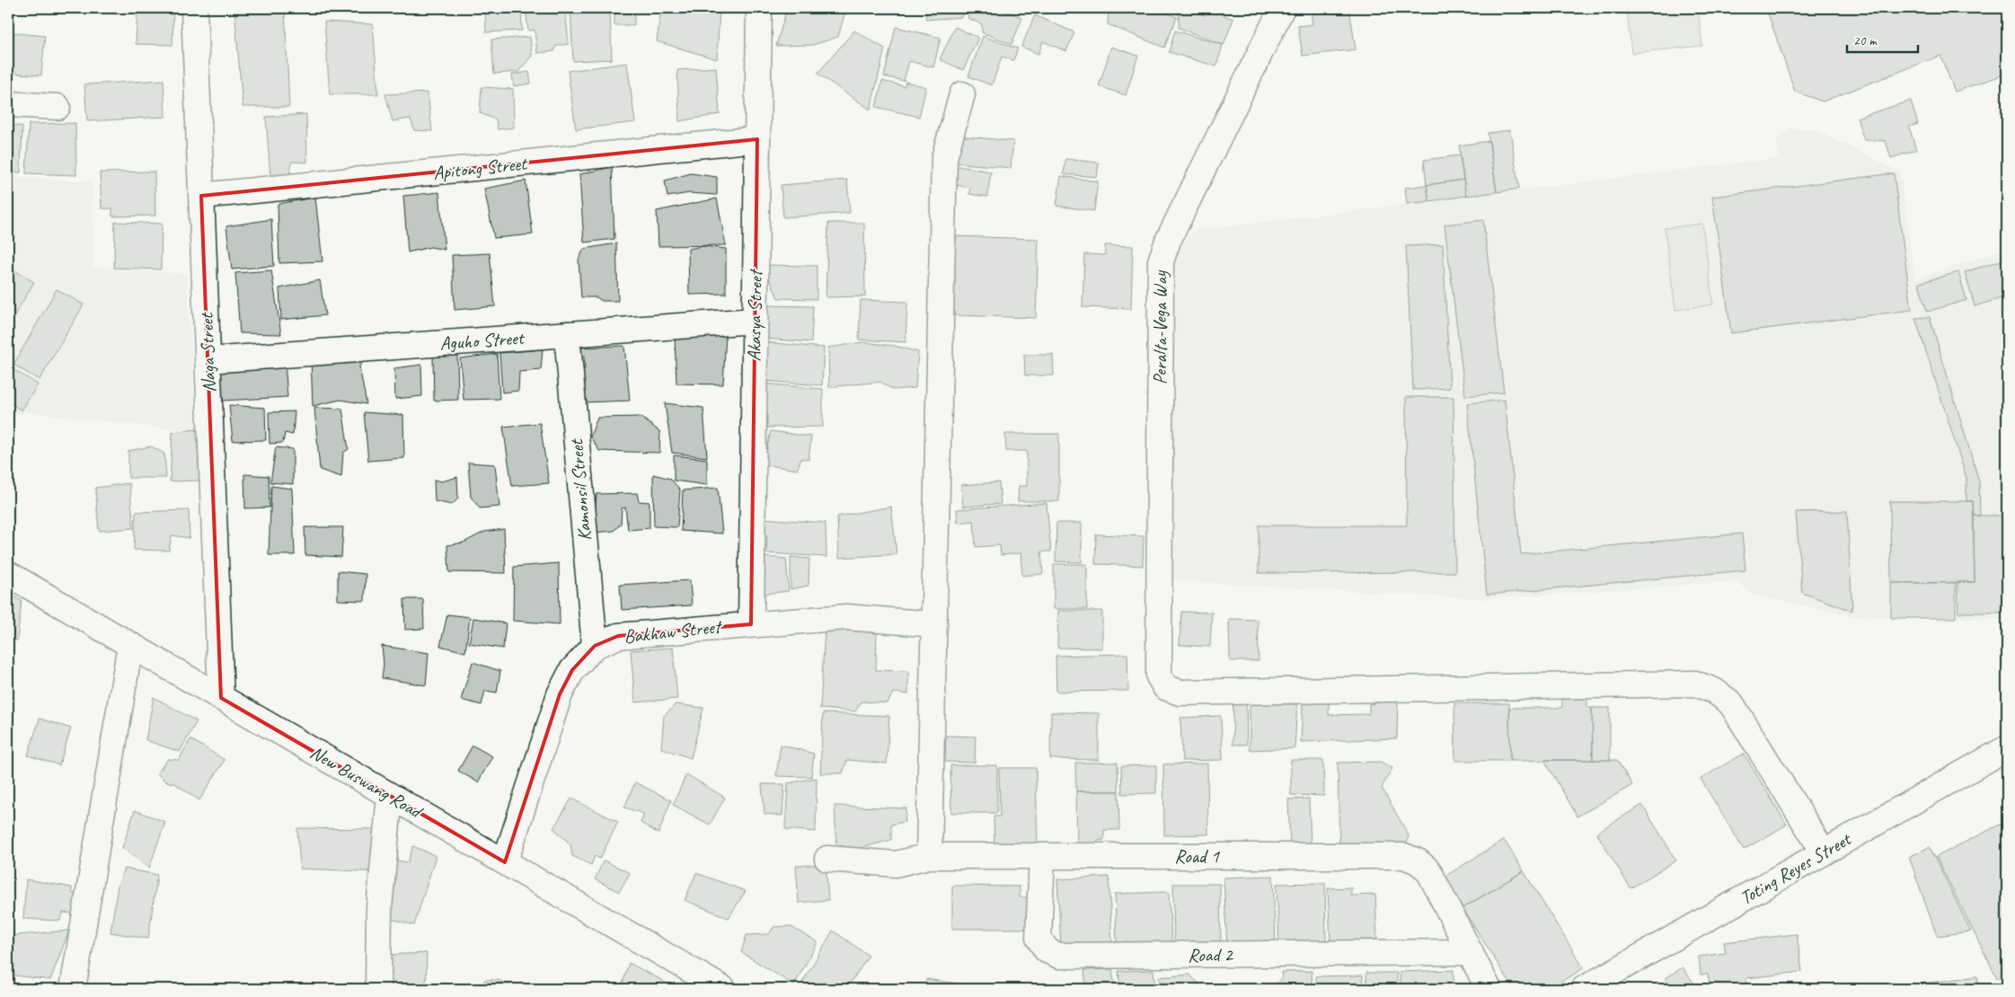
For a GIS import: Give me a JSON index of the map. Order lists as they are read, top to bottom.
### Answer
{
  "streets": {
    "street": [
      "Apitong Street",
      "Akasya Street",
      "Peralta-Vega Way",
      "Aguho Street",
      "Naga Street",
      "Kamonsil Street",
      "Bakhaw Street",
      "New Buswang Road",
      "Road 1",
      "Toting Reyes Street",
      "Road 2"
    ]
  },
  "crossings": [
    ["Apitong Street", "Akasya Street"],
    ["Apitong Street", "Naga Street"],
    ["Akasya Street", "Aguho Street"],
    ["Akasya Street", "Bakhaw Street"],
    ["Peralta-Vega Way", "Toting Reyes Street"],
    ["Aguho Street", "Naga Street"],
    ["Aguho Street", "Kamonsil Street"],
    ["Naga Street", "New Buswang Road"],
    ["Kamonsil Street", "Bakhaw Street"],
    ["Bakhaw Street", "New Buswang Road"],
    ["Road 1", "Road 2"]
  ],
  "scale_bar": "20 m"
}
